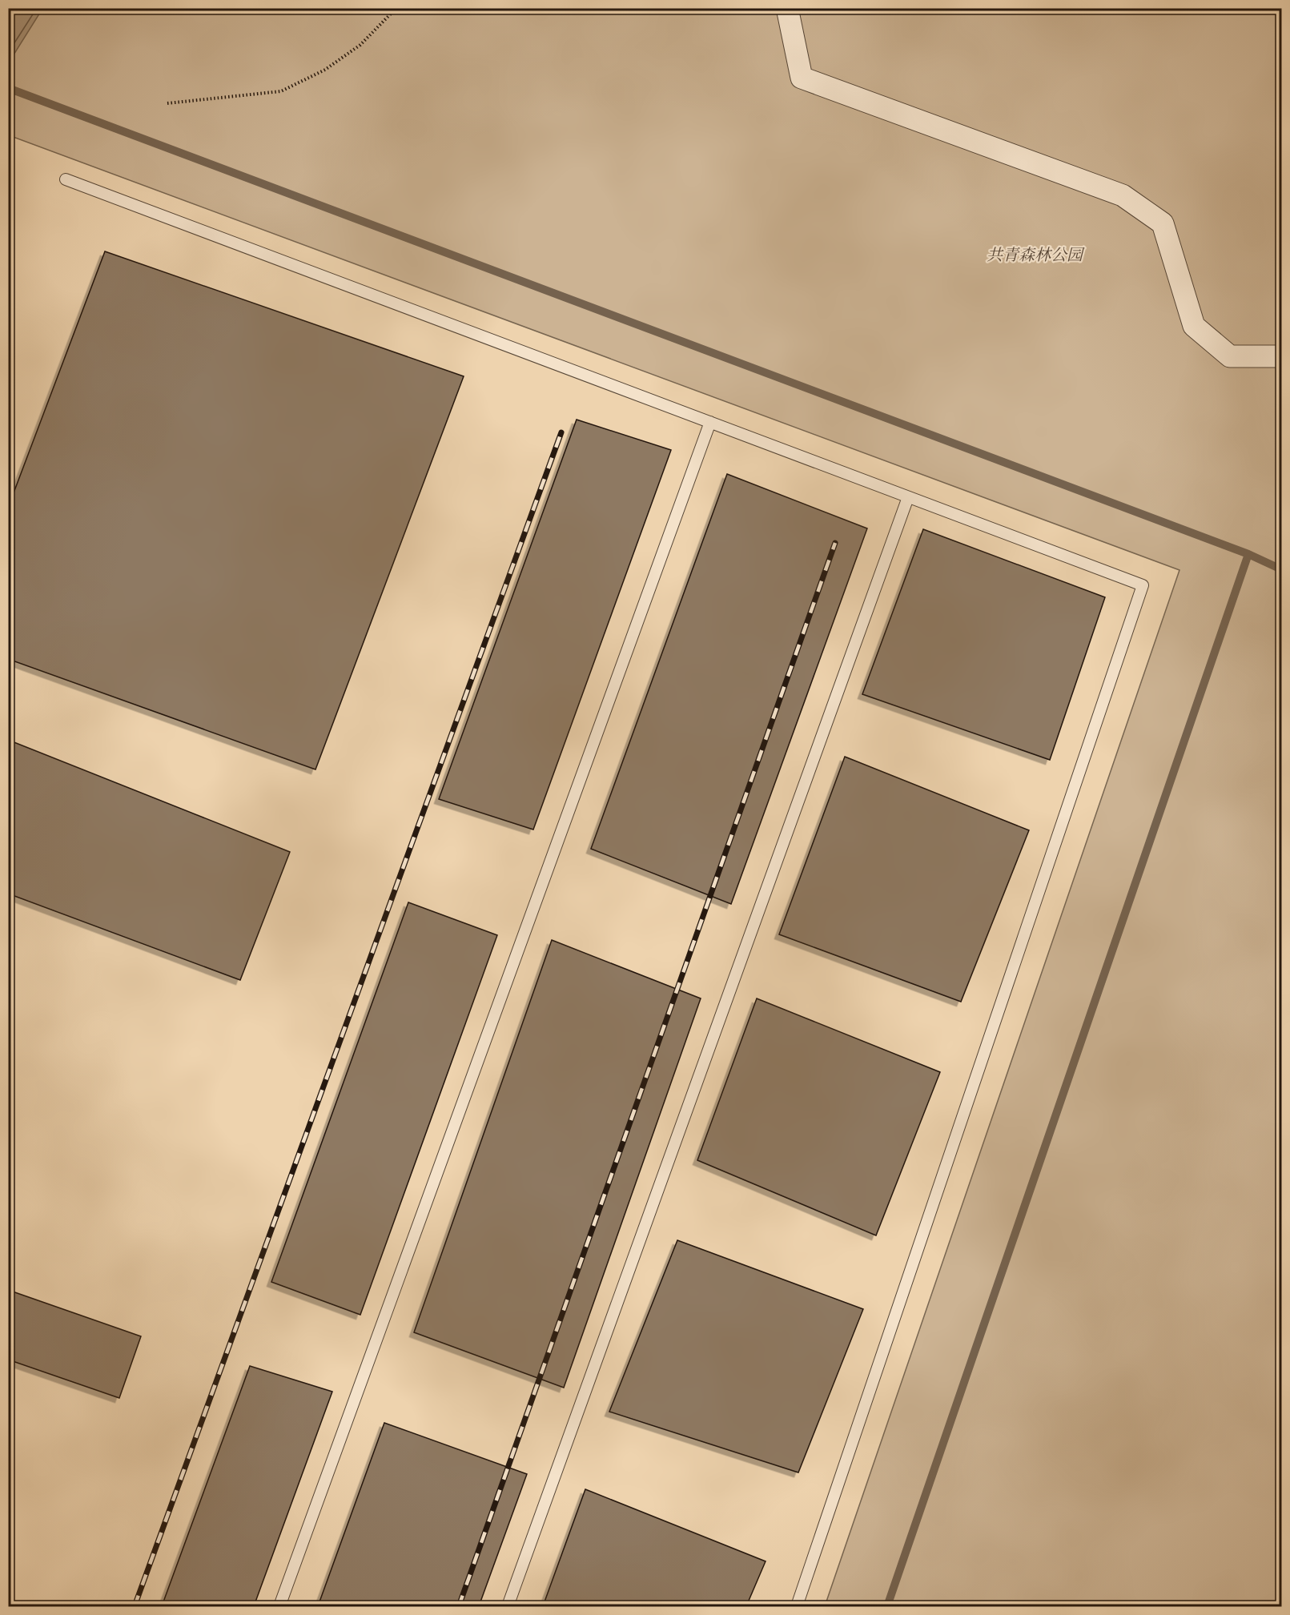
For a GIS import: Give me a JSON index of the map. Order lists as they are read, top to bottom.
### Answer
{
  "parks": ["共青森林公园"]
}
